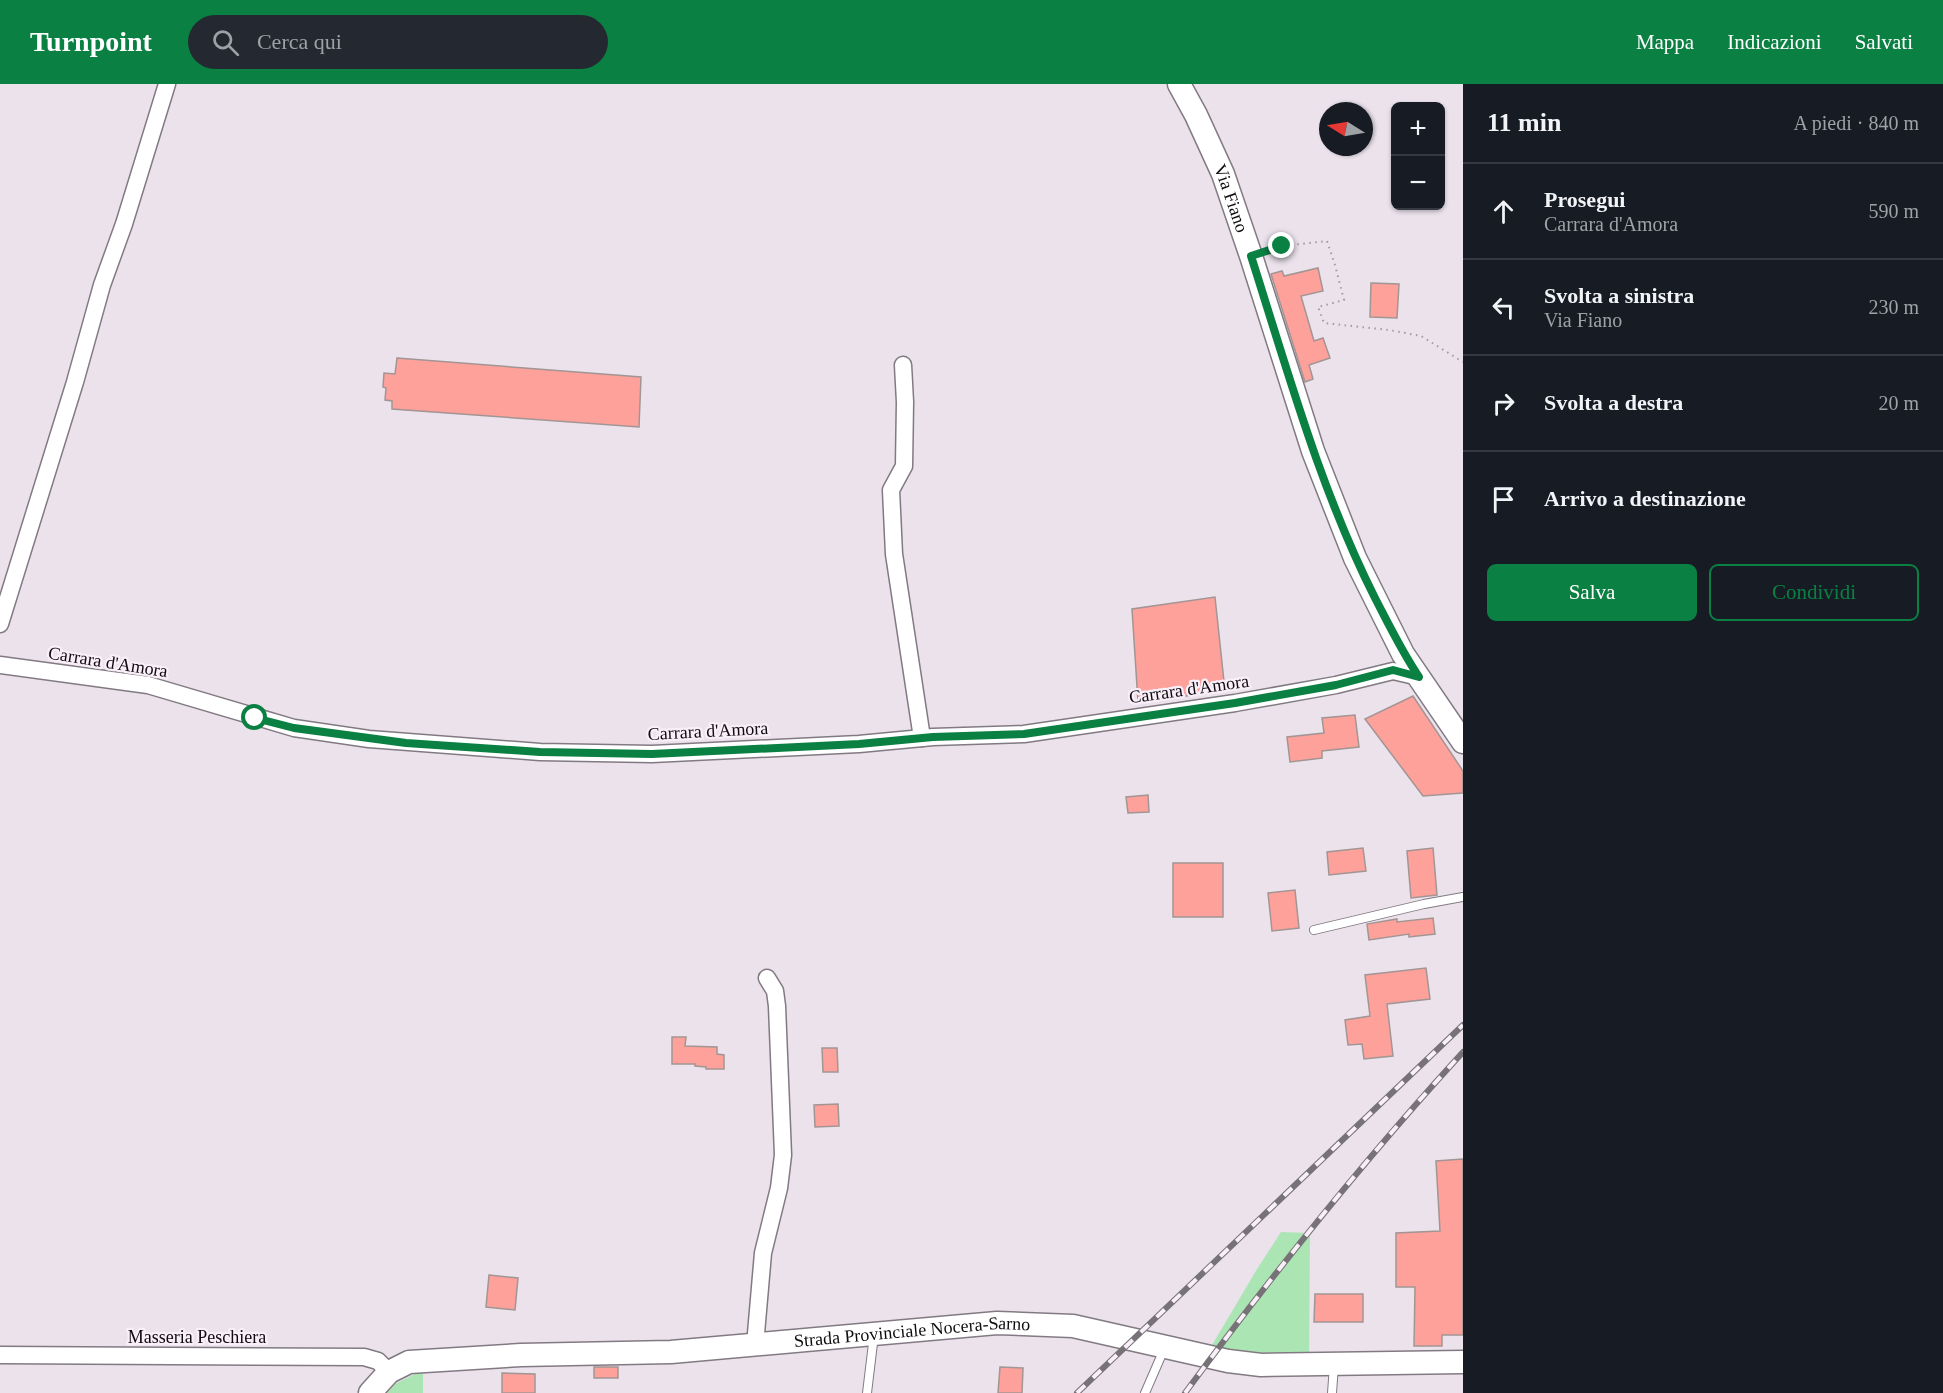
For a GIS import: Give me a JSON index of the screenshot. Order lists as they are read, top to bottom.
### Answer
{
  "streets": {
    "main road": ["Via Fiano", "Strada Provinciale Nocera-Sarno"],
    "street": ["Carrara d'Amora", "Masseria Peschiera"]
  },
  "crossings": [
    ["Via Fiano", "Carrara d'Amora"],
    ["Strada Provinciale Nocera-Sarno", "Masseria Peschiera"]
  ],
  "north": "left",
  "page": {
    "header": "Turnpoint",
    "search": "Cerca qui",
    "nav": ["Mappa", "Indicazioni", "Salvati"],
    "heading": ["11 min", "A piedi · 840 m"],
    "map_buttons": ["+", "−"],
    "list": [
      ["Prosegui", "Carrara d'Amora", "590 m"],
      ["Svolta a sinistra", "Via Fiano", "230 m"],
      ["Svolta a destra", "20 m"],
      "Arrivo a destinazione"
    ],
    "buttons": ["Salva", "Condividi"]
  }
}
